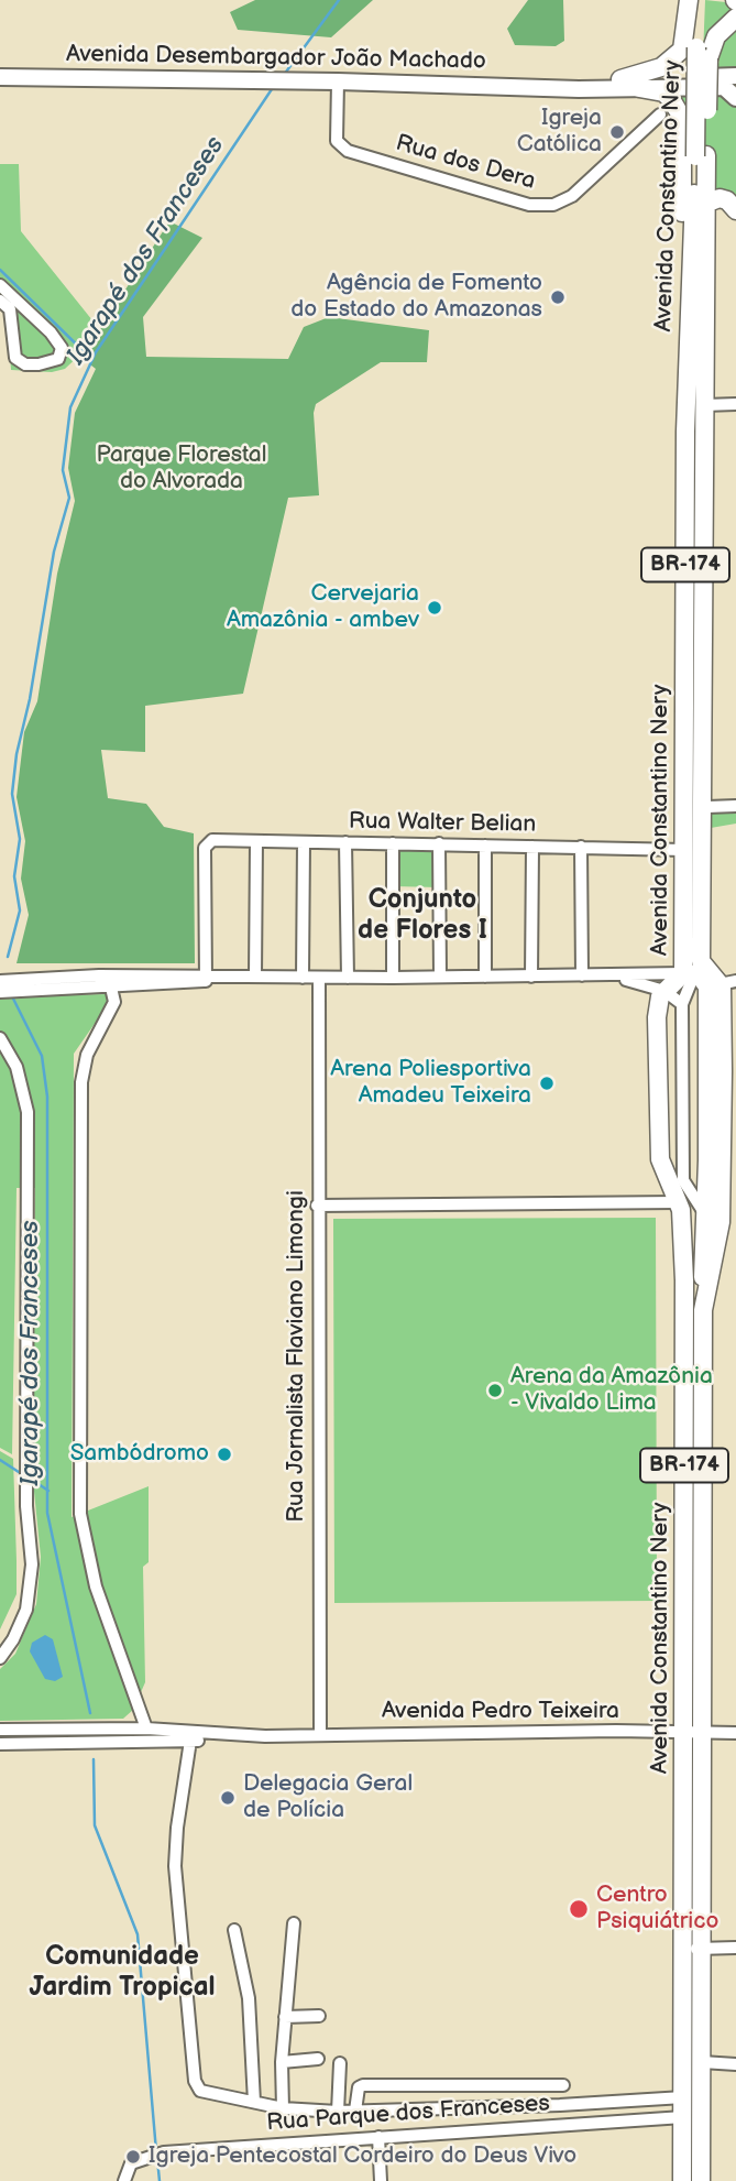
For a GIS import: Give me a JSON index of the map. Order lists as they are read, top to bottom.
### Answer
{
  "streets": {
    "highway": ["Avenida Constantino Nery", "BR-174"],
    "main road": ["Avenida Desembargador João Machado"],
    "street": [
      "Rua dos Dera",
      "Rua Walter Belian",
      "Rua Jornalista Flaviano Limongi",
      "Avenida Pedro Teixeira",
      "Rua Parque dos Franceses"
    ]
  },
  "crossings": [
    ["Avenida Desembargador João Machado", "Rua dos Dera"],
    ["Avenida Constantino Nery", "BR-174"],
    ["Avenida Constantino Nery", "Rua Walter Belian"],
    ["Avenida Constantino Nery", "Avenida Pedro Teixeira"],
    ["Avenida Constantino Nery", "Rua Parque dos Franceses"],
    ["Rua Jornalista Flaviano Limongi", "Avenida Pedro Teixeira"]
  ],
  "districts": ["Conjunto de Flores I", "Comunidade Jardim Tropical"],
  "water": ["Igarapé dos Franceses"],
  "parks": ["Parque Florestal do Alvorada"],
  "places": [
    "Igreja Católica",
    "Agência de Fomento do Estado do Amazonas",
    "Cervejaria Amazônia - ambev",
    "Arena Poliesportiva Amadeu Teixeira",
    "Arena da Amazônia - Vivaldo Lima",
    "Sambódromo",
    "Delegacia Geral de Polícia",
    "Centro Psiquiátrico",
    "Igreja Pentecostal Cordeiro do Deus Vivo"
  ]
}
